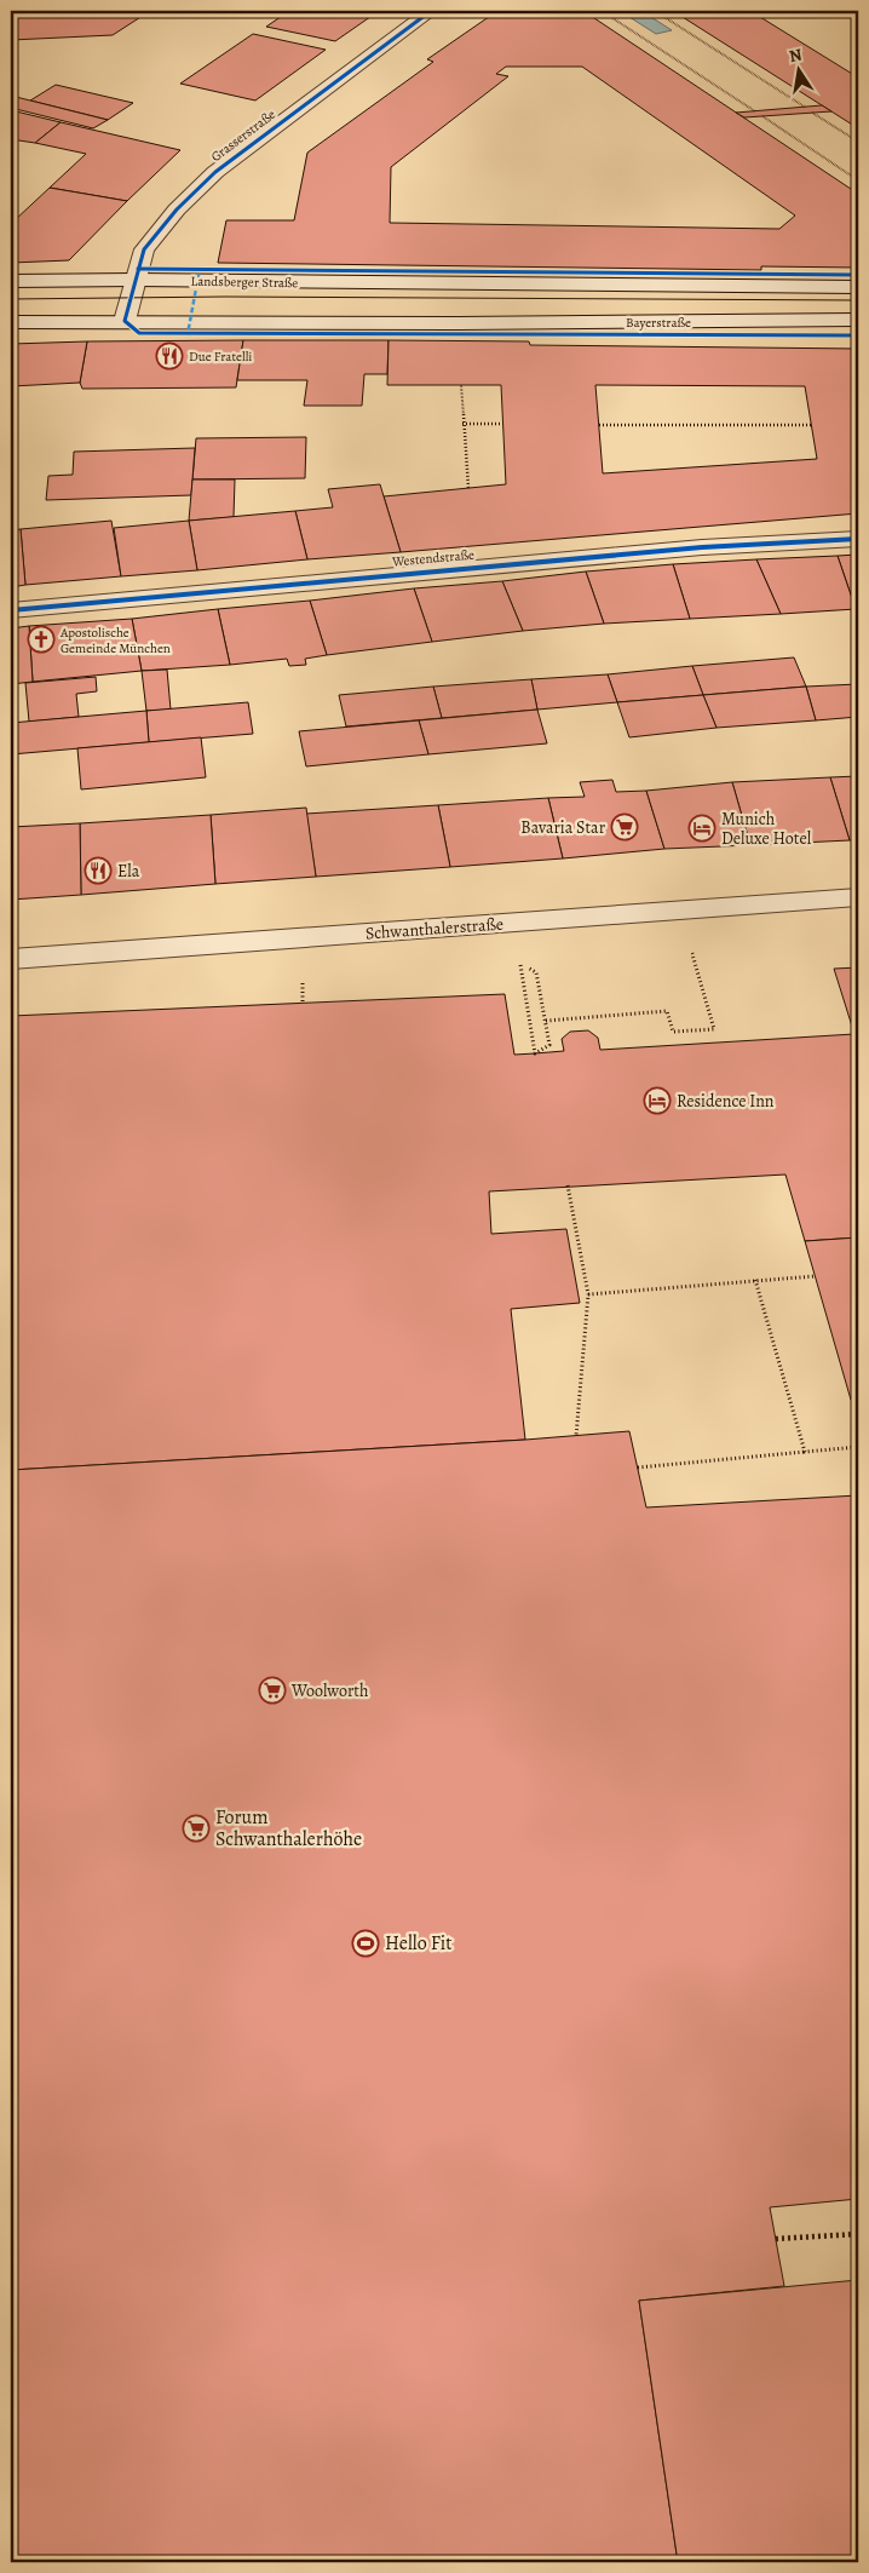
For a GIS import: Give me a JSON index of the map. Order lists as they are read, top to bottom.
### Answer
{
  "streets": {
    "street": [
      "Grasserstraße",
      "Landsberger Straße",
      "Bayerstraße",
      "Westendstraße",
      "Schwanthalerstraße"
    ]
  },
  "crossings": [
    ["Grasserstraße", "Landsberger Straße"],
    ["Grasserstraße", "Bayerstraße"]
  ],
  "places": {
    "restaurant": ["Due Fratelli", "Ela"],
    "church": ["Apostolische Gemeinde München"],
    "supermarket": ["Bavaria Star", "Woolworth", "Forum Schwanthalerhöhe"],
    "hotel": ["Munich Deluxe Hotel", "Residence Inn"],
    "sports": ["Hello Fit"]
  },
  "north": "top"
}
